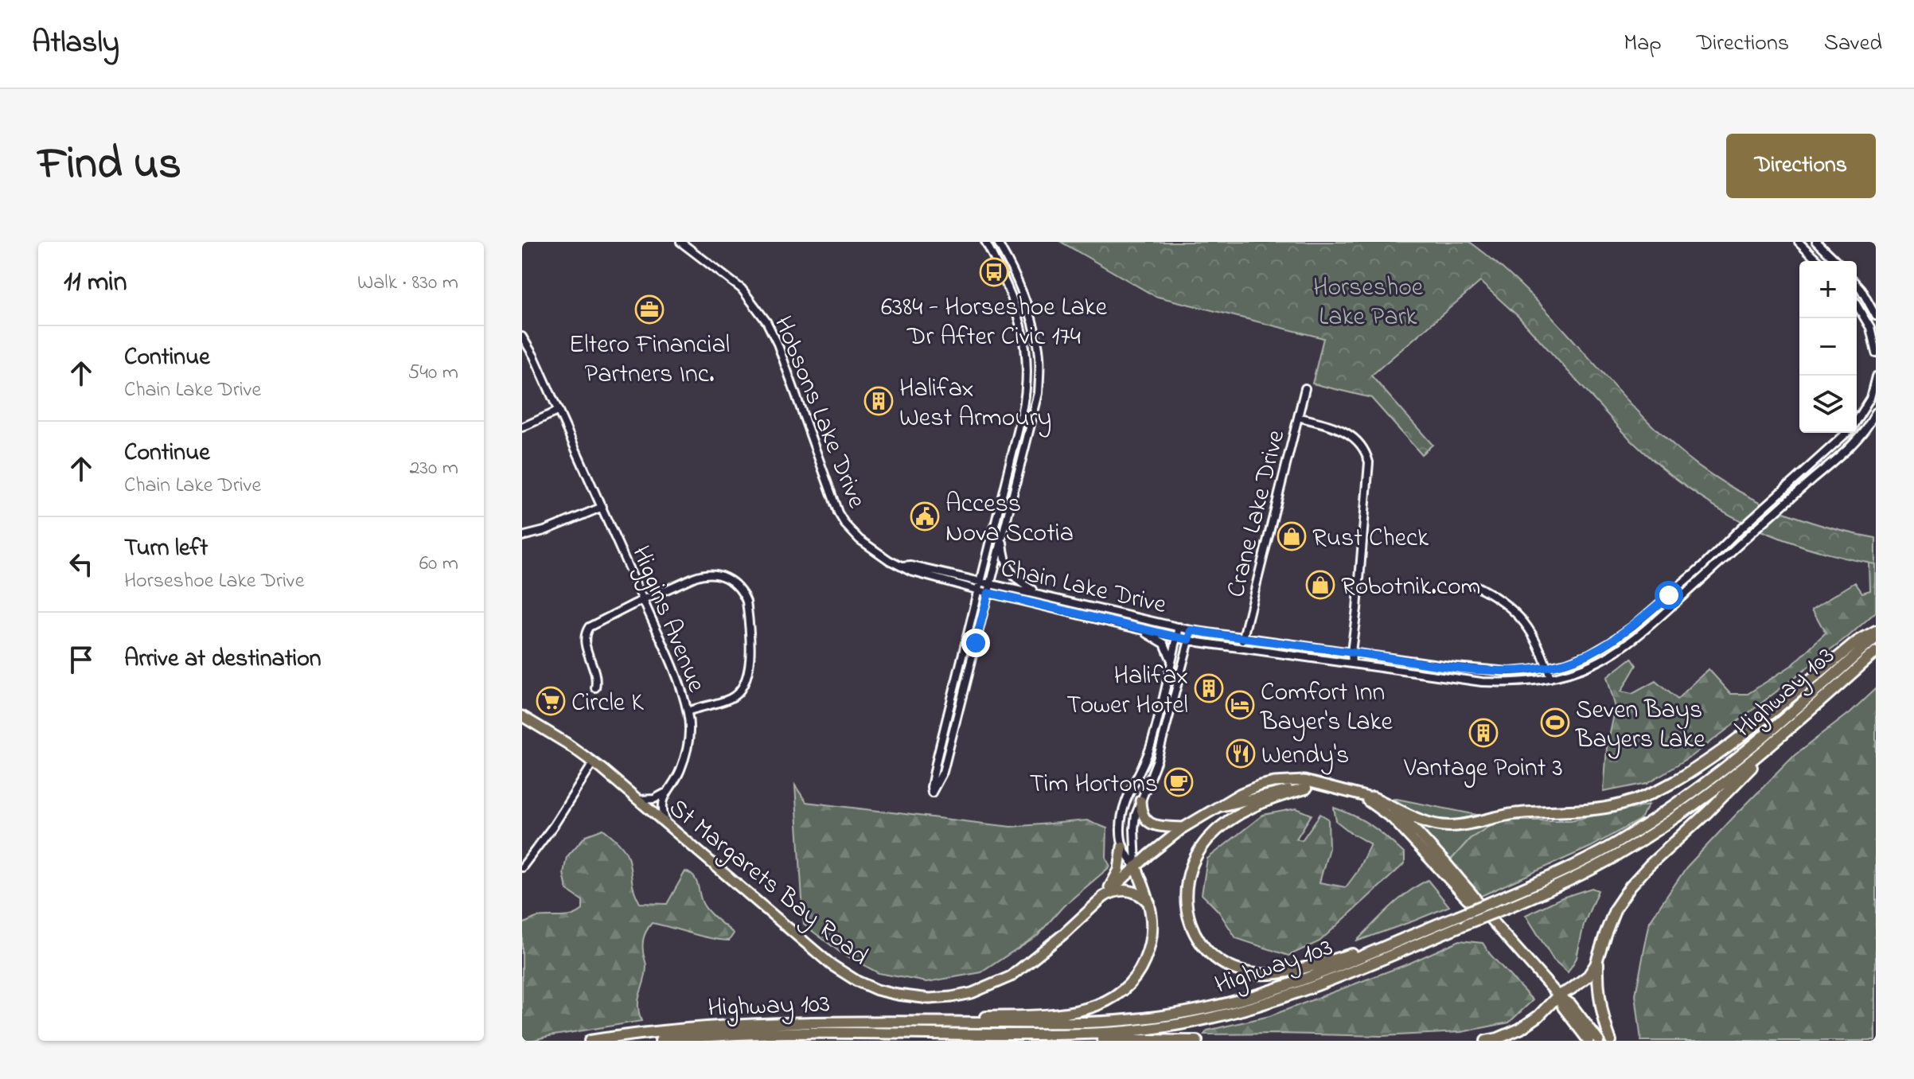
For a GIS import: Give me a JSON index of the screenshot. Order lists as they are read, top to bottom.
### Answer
{
  "streets": {
    "highway": ["Highway 103"],
    "main road": ["St Margarets Bay Road"],
    "street": [
      "Hobsons Lake Drive",
      "Crane Lake Drive",
      "Chain Lake Drive",
      "Higgins Avenue"
    ]
  },
  "crossings": [
    ["Hobsons Lake Drive", "Chain Lake Drive"],
    ["Crane Lake Drive", "Chain Lake Drive"]
  ],
  "parks": ["Horseshoe Lake Park"],
  "places": {
    "bus stop": ["6384 - Horseshoe Lake Dr After Civic 174"],
    "office": ["Eltero Financial Partners Inc."],
    "building": ["Halifax West Armoury", "Halifax Tower Hotel", "Vantage Point 3"],
    "public building": ["Access Nova Scotia"],
    "shop": ["Rust Check", "Robotnik.com"],
    "supermarket": ["Circle K"],
    "hotel": ["Comfort Inn Bayer's Lake"],
    "sports": ["Seven Bays Bayers Lake"],
    "restaurant": ["Wendy's"],
    "cafe": ["Tim Hortons"]
  },
  "page": {
    "header": "Atlasly",
    "nav": ["Map", "Directions", "Saved"],
    "title": "Find us",
    "buttons": "Directions",
    "heading": ["11 min", "Walk · 830 m"],
    "map_buttons": ["+", "−"],
    "list": [
      ["Continue", "Chain Lake Drive", "540 m"],
      ["Continue", "Chain Lake Drive", "230 m"],
      ["Turn left", "Horseshoe Lake Drive", "60 m"],
      "Arrive at destination"
    ]
  }
}
